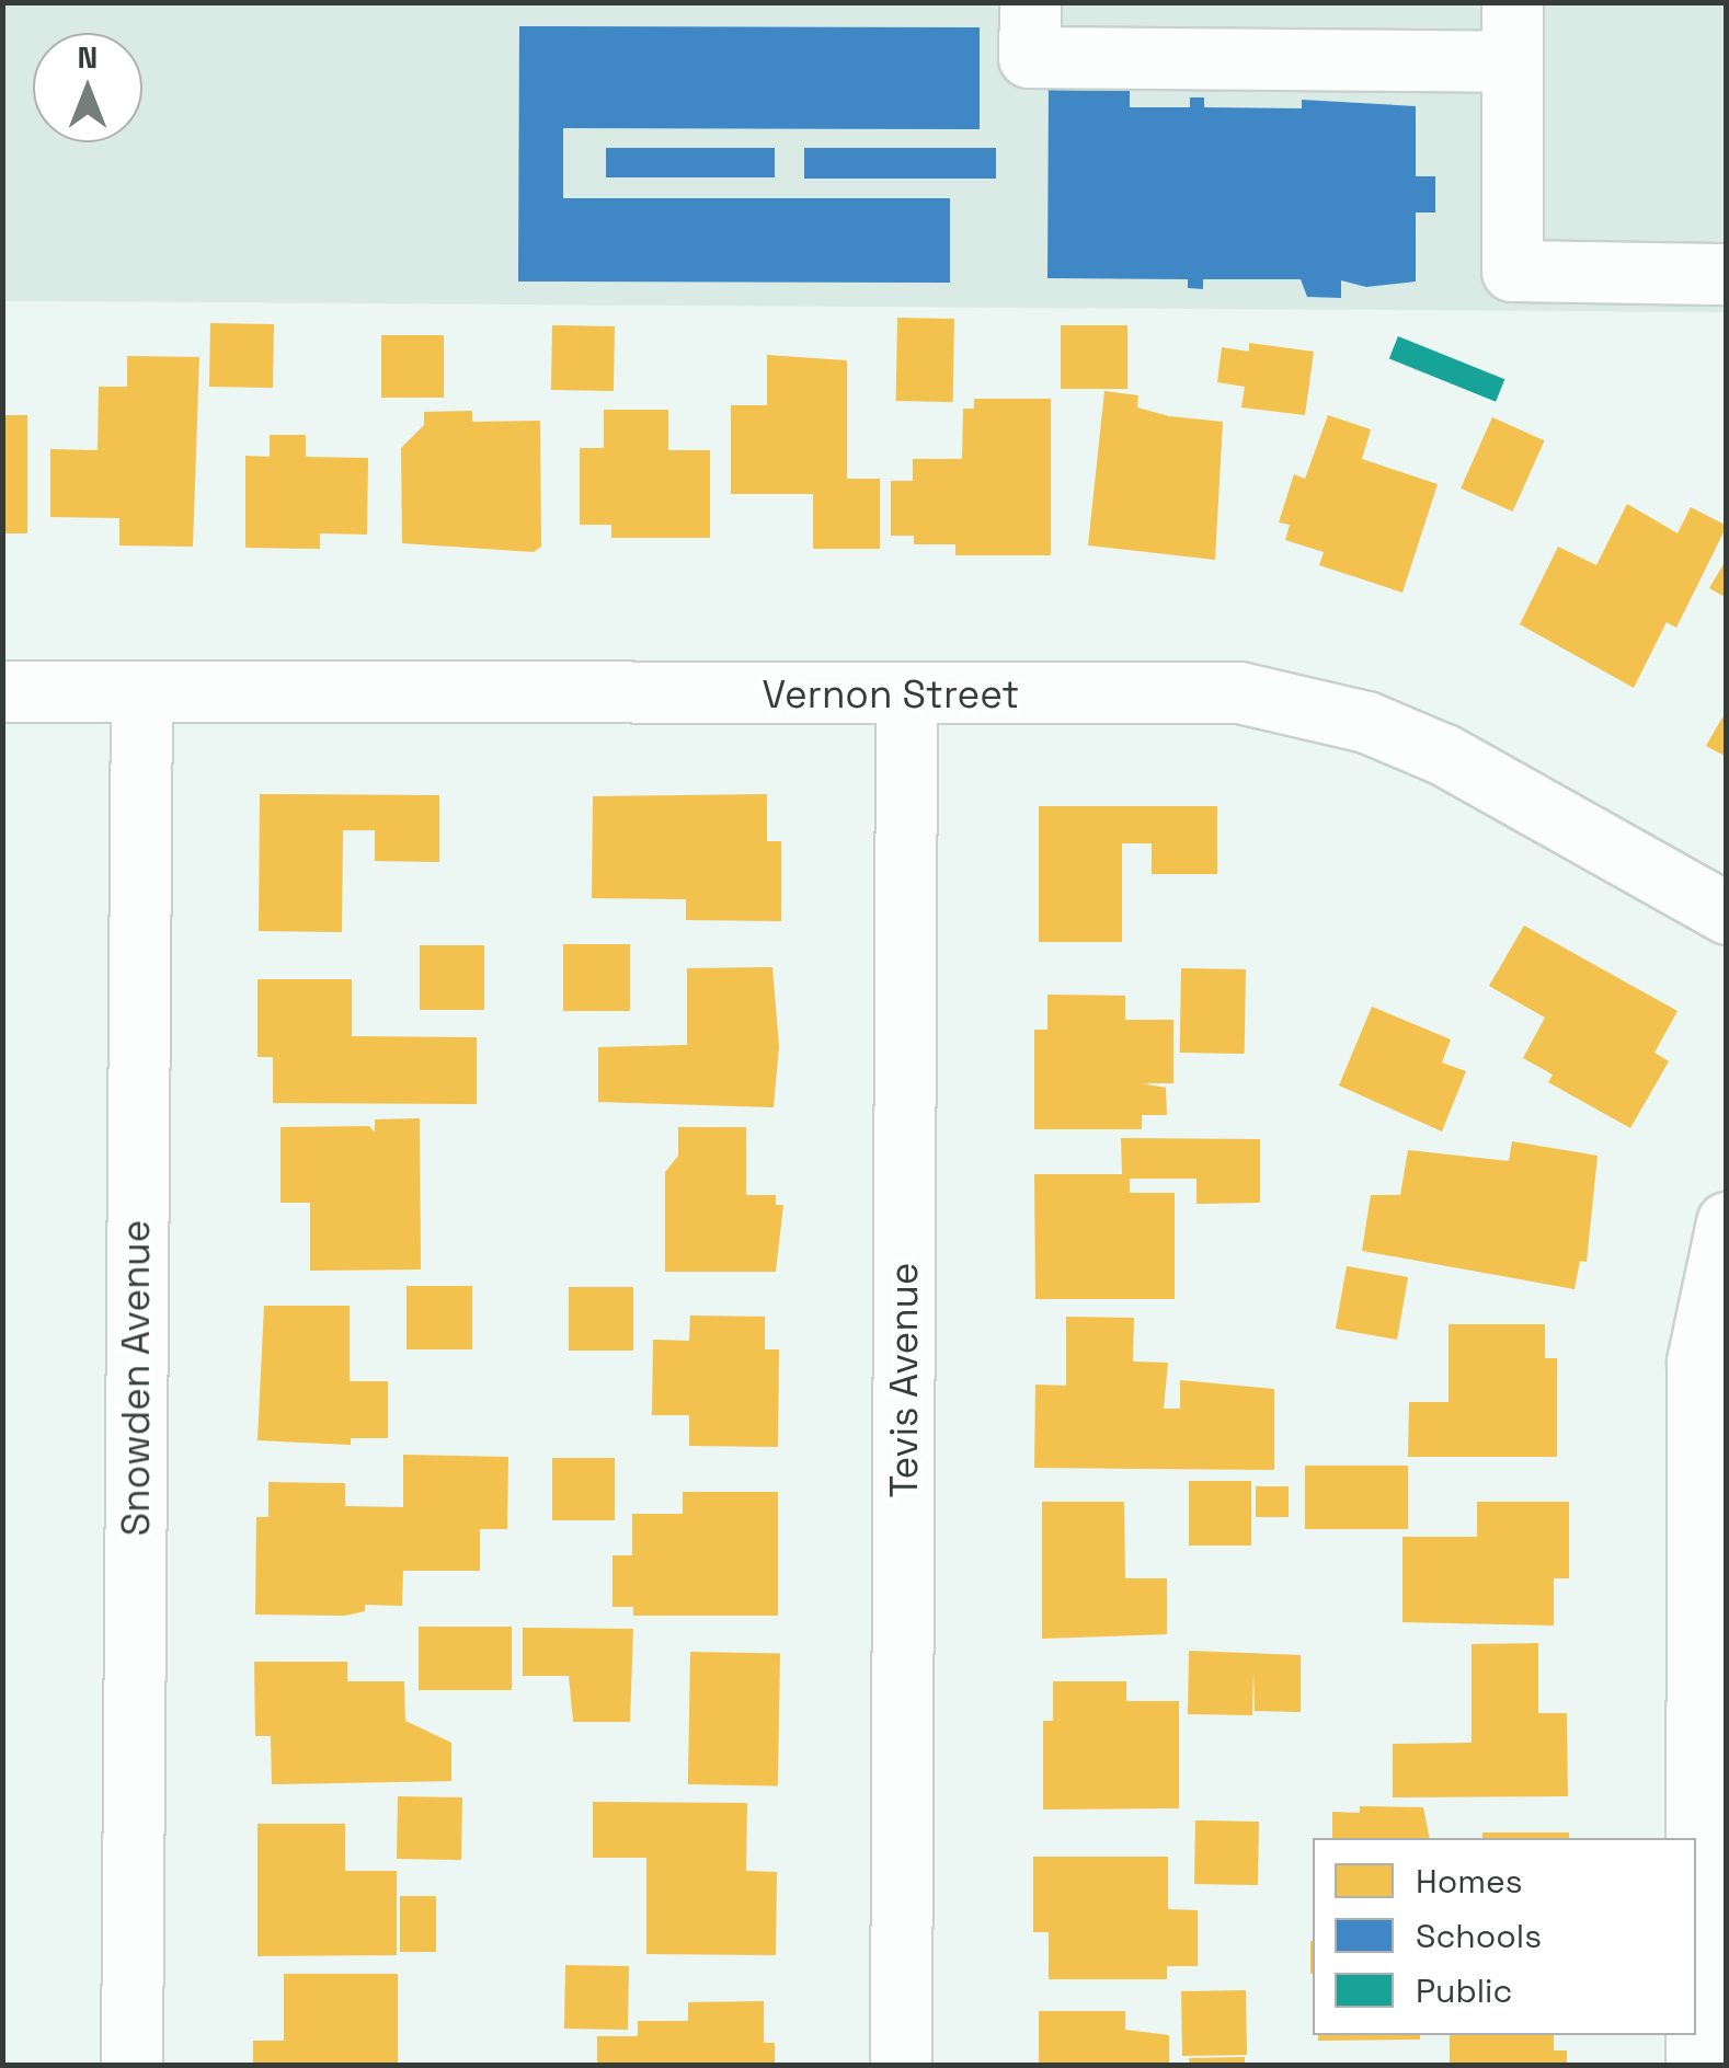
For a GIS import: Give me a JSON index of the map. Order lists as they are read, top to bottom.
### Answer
{
  "streets": {
    "street": ["Vernon Street", "Snowden Avenue", "Tevis Avenue"]
  },
  "crossings": [
    ["Vernon Street", "Snowden Avenue"],
    ["Vernon Street", "Tevis Avenue"]
  ],
  "legend": ["Homes", "Schools", "Public"],
  "north": "top"
}
